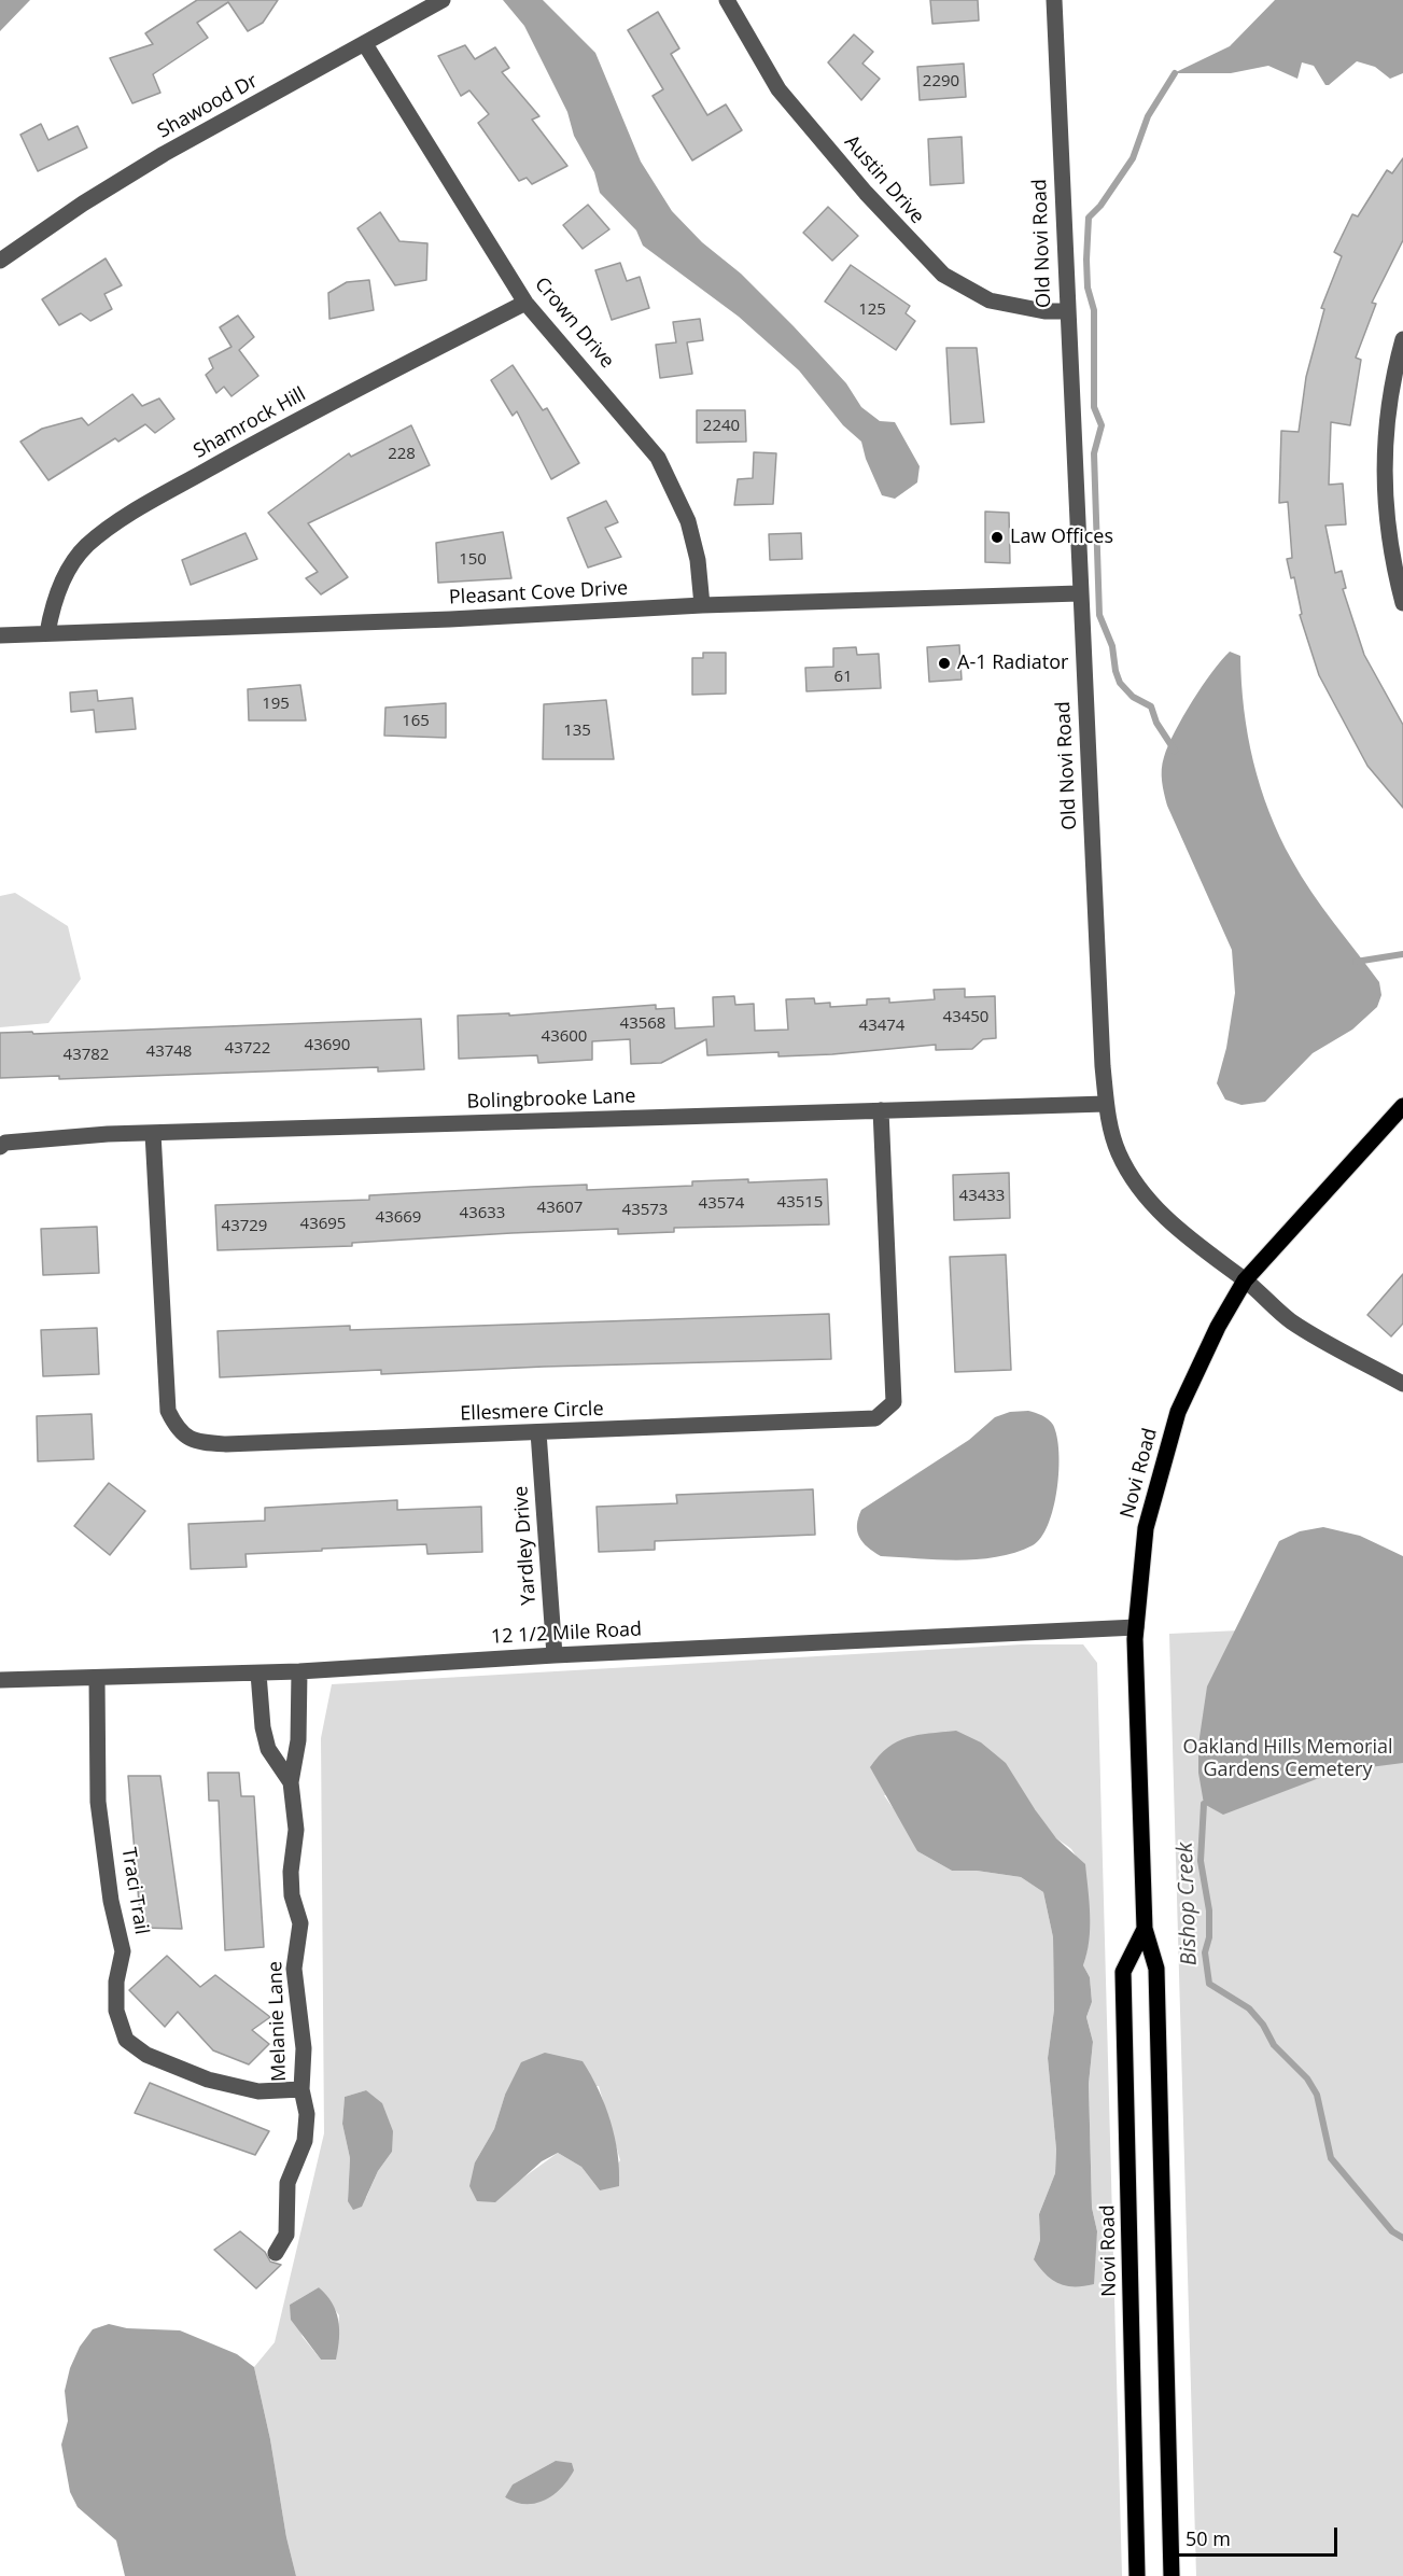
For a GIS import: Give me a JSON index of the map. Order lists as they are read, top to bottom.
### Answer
{
  "streets": {
    "main road": ["Novi Road"],
    "street": [
      "Shawood Dr",
      "Austin Drive",
      "Old Novi Road",
      "Crown Drive",
      "Shamrock Hill",
      "Pleasant Cove Drive",
      "Bolingbrooke Lane",
      "Ellesmere Circle",
      "Yardley Drive",
      "12 1/2 Mile Road",
      "Traci Trail",
      "Melanie Lane"
    ]
  },
  "crossings": [
    ["Shawood Dr", "Crown Drive"],
    ["Austin Drive", "Old Novi Road"],
    ["Old Novi Road", "Pleasant Cove Drive"],
    ["Old Novi Road", "Bolingbrooke Lane"],
    ["Old Novi Road", "Novi Road"],
    ["Crown Drive", "Shamrock Hill"],
    ["Crown Drive", "Pleasant Cove Drive"],
    ["Shamrock Hill", "Pleasant Cove Drive"],
    ["Bolingbrooke Lane", "Ellesmere Circle"],
    ["Ellesmere Circle", "Yardley Drive"],
    ["Novi Road", "12 1/2 Mile Road"],
    ["Yardley Drive", "12 1/2 Mile Road"],
    ["12 1/2 Mile Road", "Traci Trail"],
    ["12 1/2 Mile Road", "Melanie Lane"],
    ["Traci Trail", "Melanie Lane"]
  ],
  "water": ["Bishop Creek"],
  "parks": ["Oakland Hills Memorial Gardens Cemetery"],
  "places": ["Law Offices", "A-1 Radiator"],
  "house_numbers": [
    "2290",
    "125",
    "2240",
    "228",
    "150",
    "61",
    "195",
    "165",
    "135",
    "43450",
    "43568",
    "43474",
    "43600",
    "43690",
    "43722",
    "43748",
    "43782",
    "43433",
    "43515",
    "43574",
    "43607",
    "43573",
    "43633",
    "43669",
    "43695",
    "43729"
  ],
  "scale_bar": "50 m"
}
